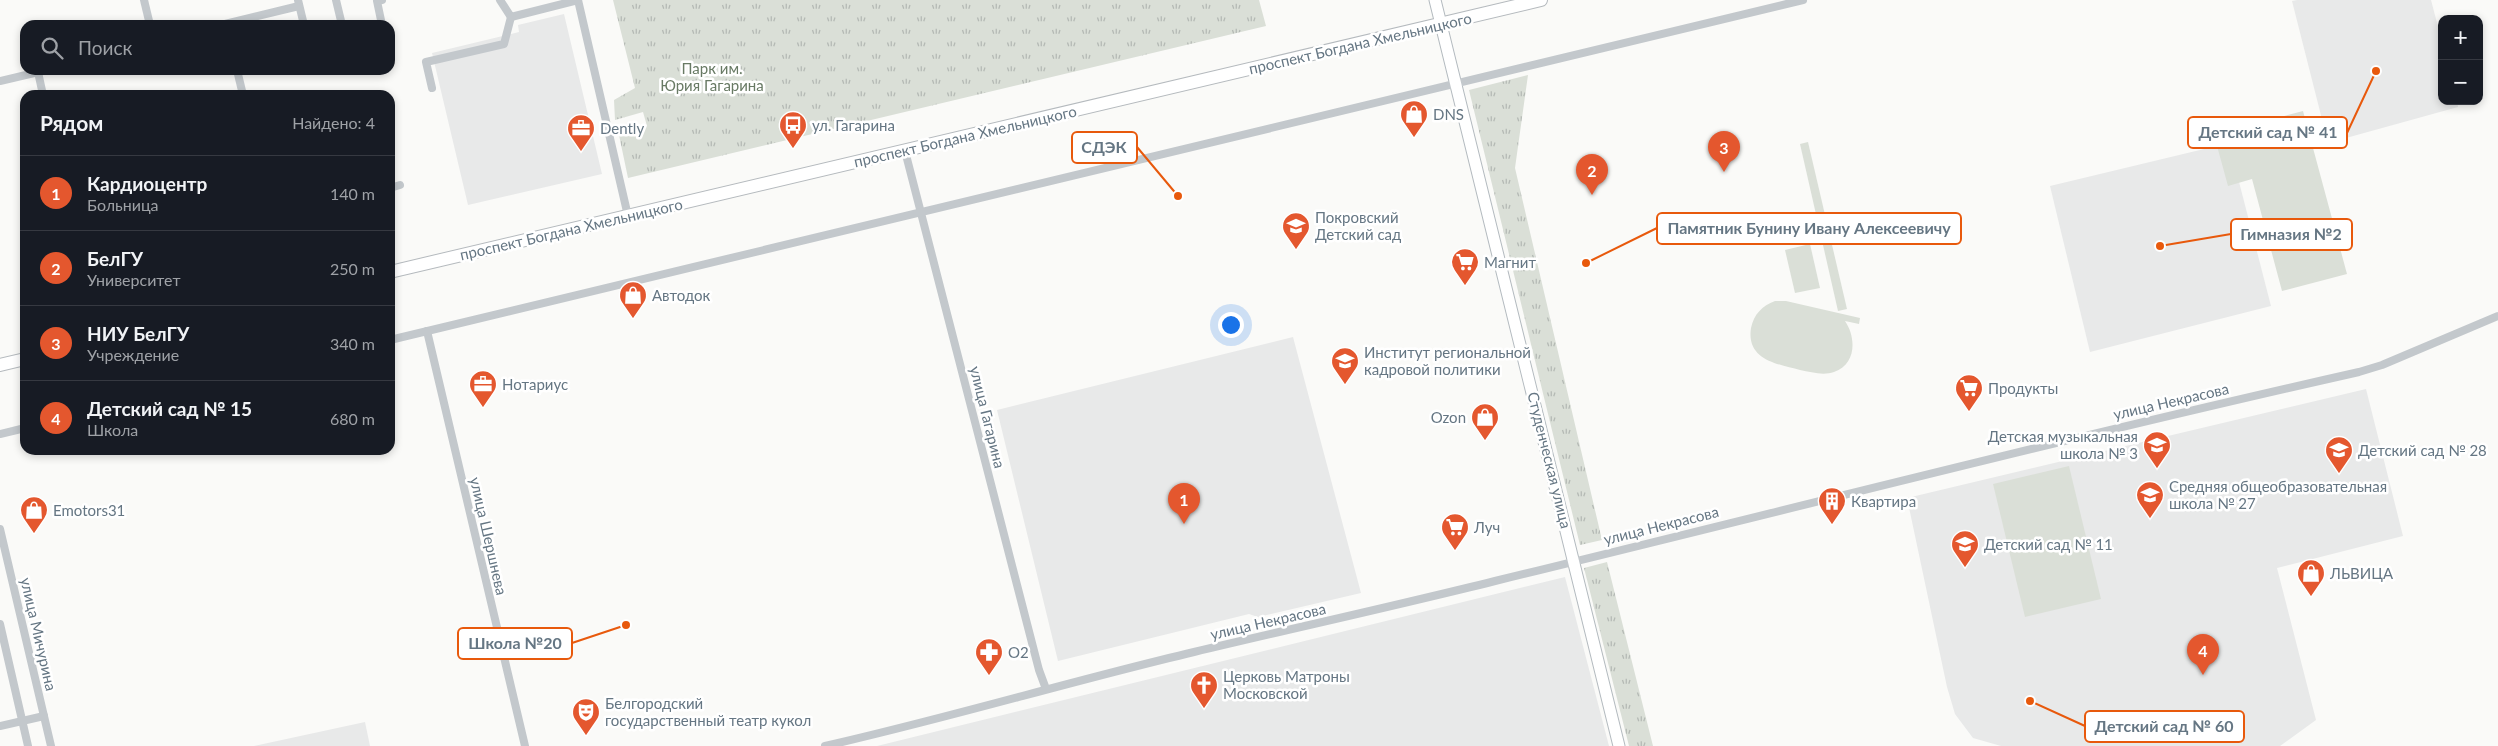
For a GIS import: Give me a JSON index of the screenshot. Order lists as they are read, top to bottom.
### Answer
{
  "streets": {
    "main road": ["проспект Богдана Хмельницкого", "Студенческая улица"],
    "street": [
      "улица Некрасова",
      "улица Гагарина",
      "улица Шершнева",
      "улица Мичурина"
    ]
  },
  "crossings": [
    ["проспект Богдана Хмельницкого", "улица Гагарина"],
    ["проспект Богдана Хмельницкого", "Студенческая улица"],
    ["улица Некрасова", "улица Гагарина"],
    ["улица Некрасова", "Студенческая улица"]
  ],
  "parks": ["Парк им. Юрия Гагарина"],
  "places": {
    "other": [
      "Детский сад № 41",
      "СДЭК",
      "Гимназия №2",
      "Памятник Бунину Ивану Алексеевичу",
      "Школа №20",
      "Детский сад № 60"
    ],
    "shop": [
      "DNS",
      "Автодок",
      "Ozon",
      "Emotors31",
      "ЛЬВИЦА"
    ],
    "bus stop": ["ул. Гагарина"],
    "office": ["Dently", "Нотариус"],
    "school or university": [
      "Покровский Детский сад",
      "Институт региональной кадровой политики",
      "Детская музыкальная школа № 3",
      "Детский сад № 28",
      "Средняя общеобразовательная школа № 27",
      "Детский сад № 11"
    ],
    "supermarket": ["Магнит", "Продукты", "Луч"],
    "building": ["Квартира"],
    "pharmacy": ["O2"],
    "church": ["Церковь Матроны Московской"],
    "theatre": ["Белгородский государственный театр кукол"]
  },
  "page": {
    "map_buttons": ["+", "−"],
    "search": "Поиск",
    "heading": ["Рядом", "Найдено: 4"],
    "pins": [
      "3",
      "2",
      "1",
      "4"
    ],
    "list": [
      {
        "mark": "1",
        "name": "Кардиоцентр",
        "note": "Больница",
        "value": "140 m"
      },
      {
        "mark": "2",
        "name": "БелГУ",
        "note": "Университет",
        "value": "250 m"
      },
      {
        "mark": "3",
        "name": "НИУ БелГУ",
        "note": "Учреждение",
        "value": "340 m"
      },
      {
        "mark": "4",
        "name": "Детский сад № 15",
        "note": "Школа",
        "value": "680 m"
      }
    ]
  }
}
